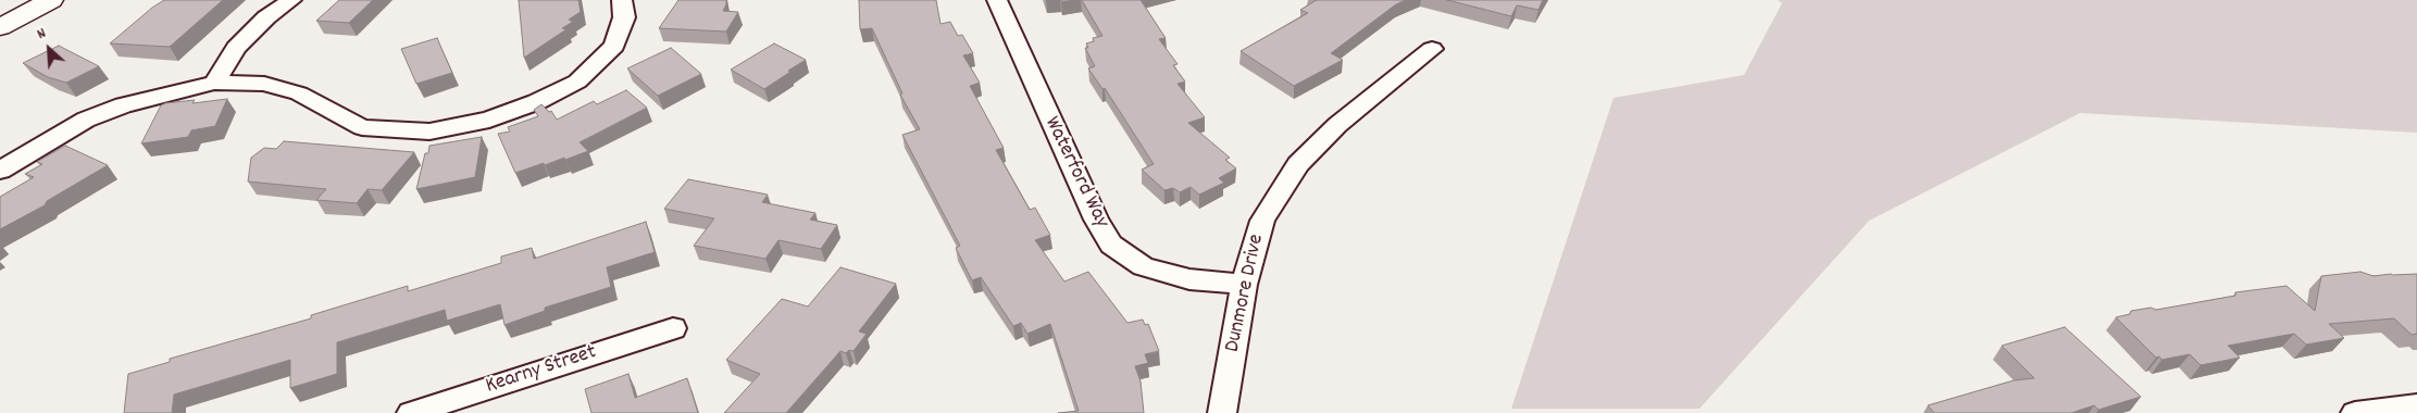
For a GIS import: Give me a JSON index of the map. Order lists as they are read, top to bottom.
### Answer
{
  "streets": {
    "street": ["Waterford Way", "Dunmore Drive", "Kearny Street"]
  },
  "crossings": [
    ["Waterford Way", "Dunmore Drive"]
  ],
  "north": "top left"
}
